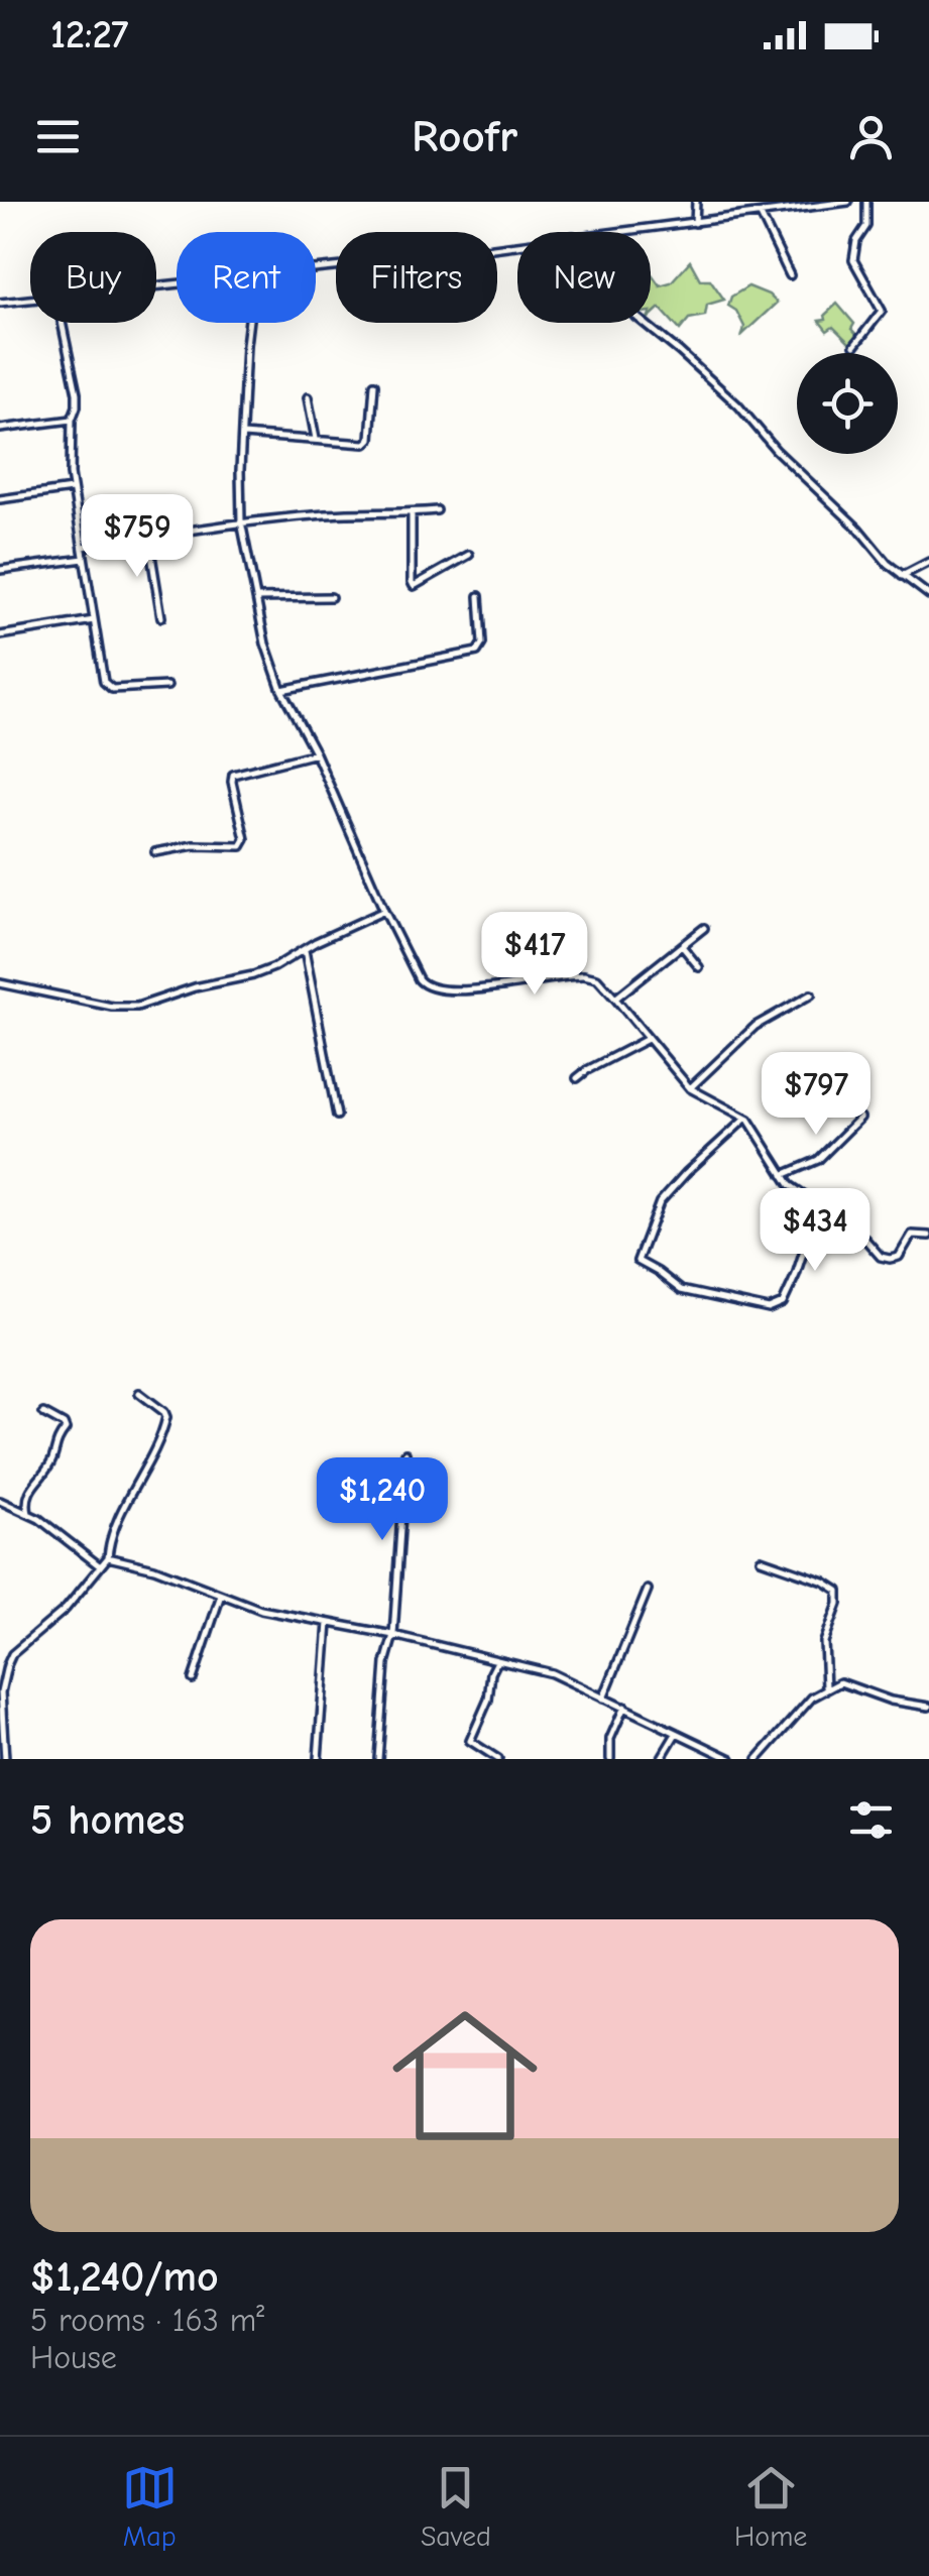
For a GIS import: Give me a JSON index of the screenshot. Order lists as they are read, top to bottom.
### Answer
{
  "page": {
    "status": "12:27",
    "header": "Roofr",
    "chip": [
      "Buy",
      "Rent",
      "Filters",
      "New"
    ],
    "price": [
      "$759",
      "$417",
      "$797",
      "$434",
      "$1,240"
    ],
    "heading": "5 homes",
    "list": [
      {
        "name": "$1,240/mo",
        "note": "5 rooms · 163 m² · House"
      }
    ],
    "tabs": ["Map", "Saved", "Home"]
  }
}
